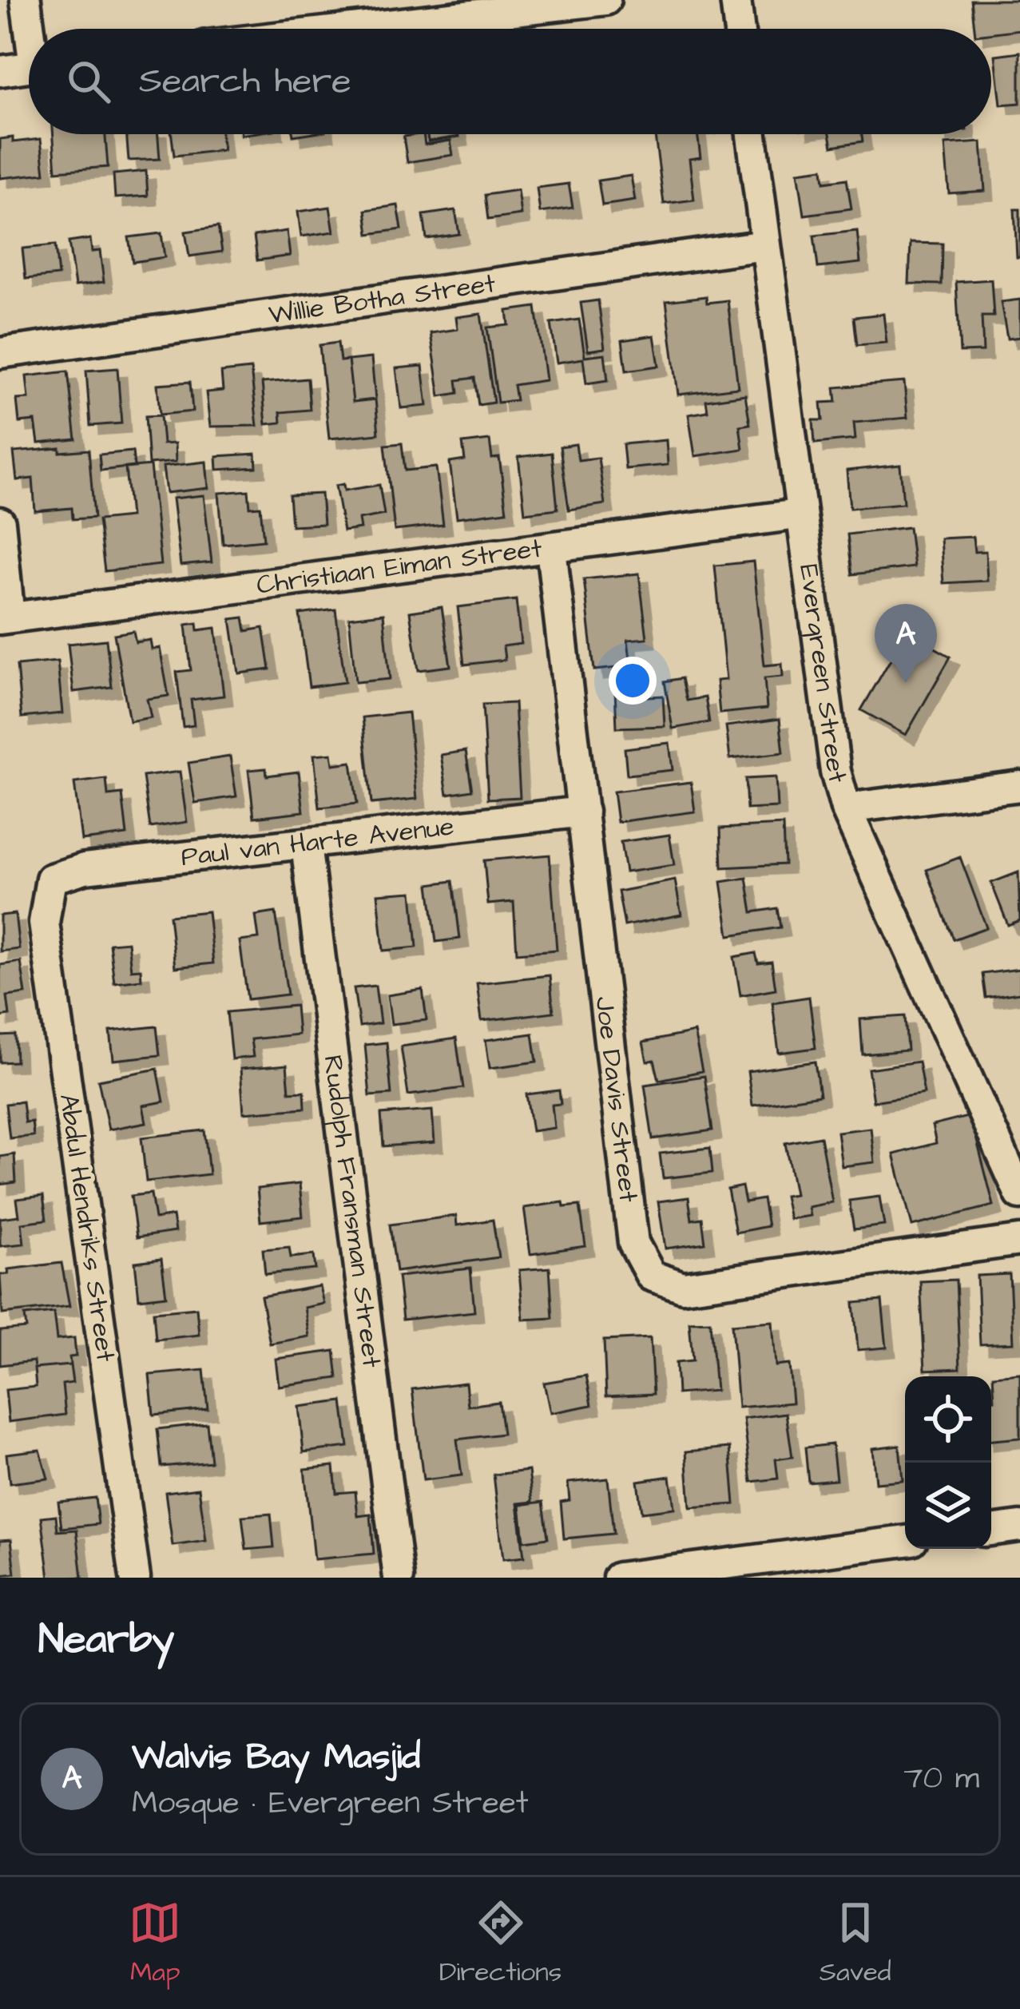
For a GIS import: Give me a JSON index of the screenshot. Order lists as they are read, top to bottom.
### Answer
{
  "streets": {
    "street": [
      "Willie Botha Street",
      "Christiaan Eiman Street",
      "Evergreen Street",
      "Paul van Harte Avenue",
      "Joe Davis Street",
      "Rudolph Fransman Street",
      "Abdul Hendriks Street"
    ]
  },
  "crossings": [
    ["Willie Botha Street", "Evergreen Street"],
    ["Christiaan Eiman Street", "Evergreen Street"],
    ["Christiaan Eiman Street", "Joe Davis Street"],
    ["Paul van Harte Avenue", "Joe Davis Street"],
    ["Paul van Harte Avenue", "Rudolph Fransman Street"],
    ["Paul van Harte Avenue", "Abdul Hendriks Street"]
  ],
  "page": {
    "search": "Search here",
    "pins": "A",
    "heading": "Nearby",
    "list": [
      {
        "mark": "A",
        "name": "Walvis Bay Masjid",
        "note": "Mosque · Evergreen Street",
        "value": "70 m"
      }
    ],
    "nav": ["Map", "Directions", "Saved"]
  }
}
